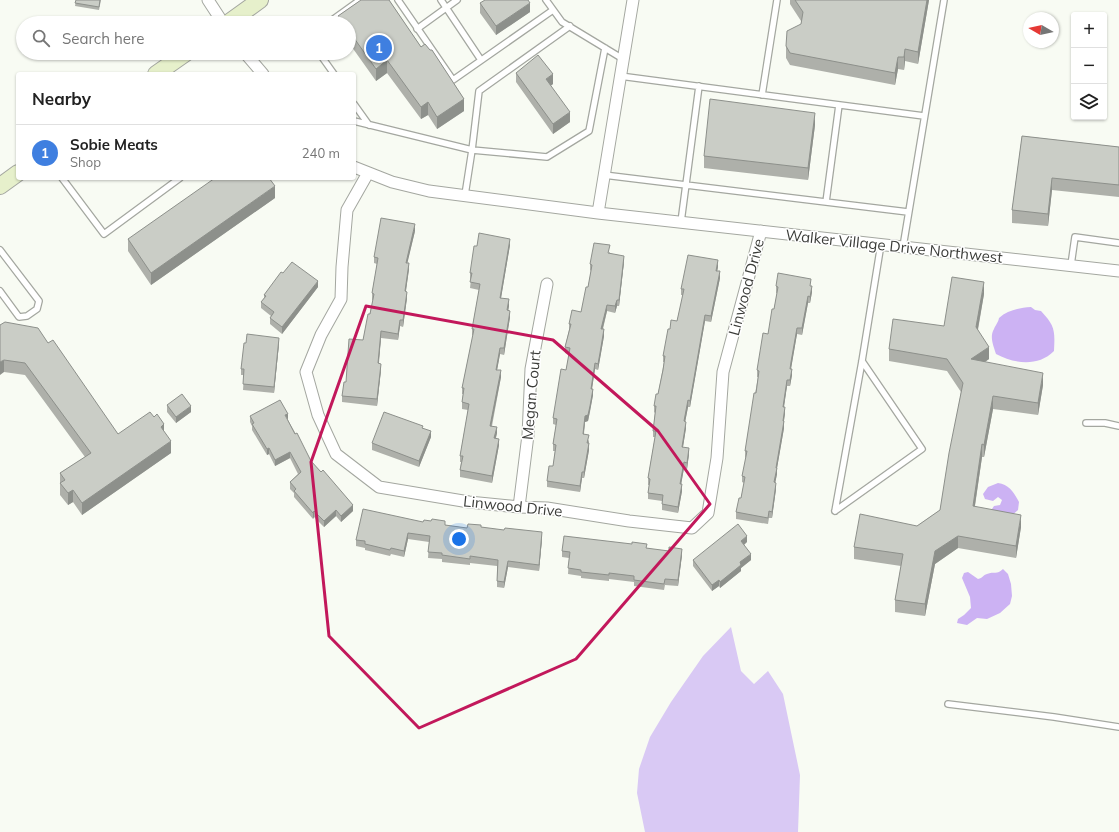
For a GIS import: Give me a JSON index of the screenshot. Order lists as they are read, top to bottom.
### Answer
{
  "streets": {
    "street": ["Walker Village Drive Northwest", "Linwood Drive", "Megan Court"]
  },
  "crossings": [
    ["Walker Village Drive Northwest", "Linwood Drive"],
    ["Linwood Drive", "Megan Court"]
  ],
  "north": "left",
  "page": {
    "map_buttons": ["+", "−"],
    "search": "Search here",
    "pins": "1",
    "heading": "Nearby",
    "list": [
      {
        "mark": "1",
        "name": "Sobie Meats",
        "note": "Shop",
        "value": "240 m"
      }
    ]
  }
}
